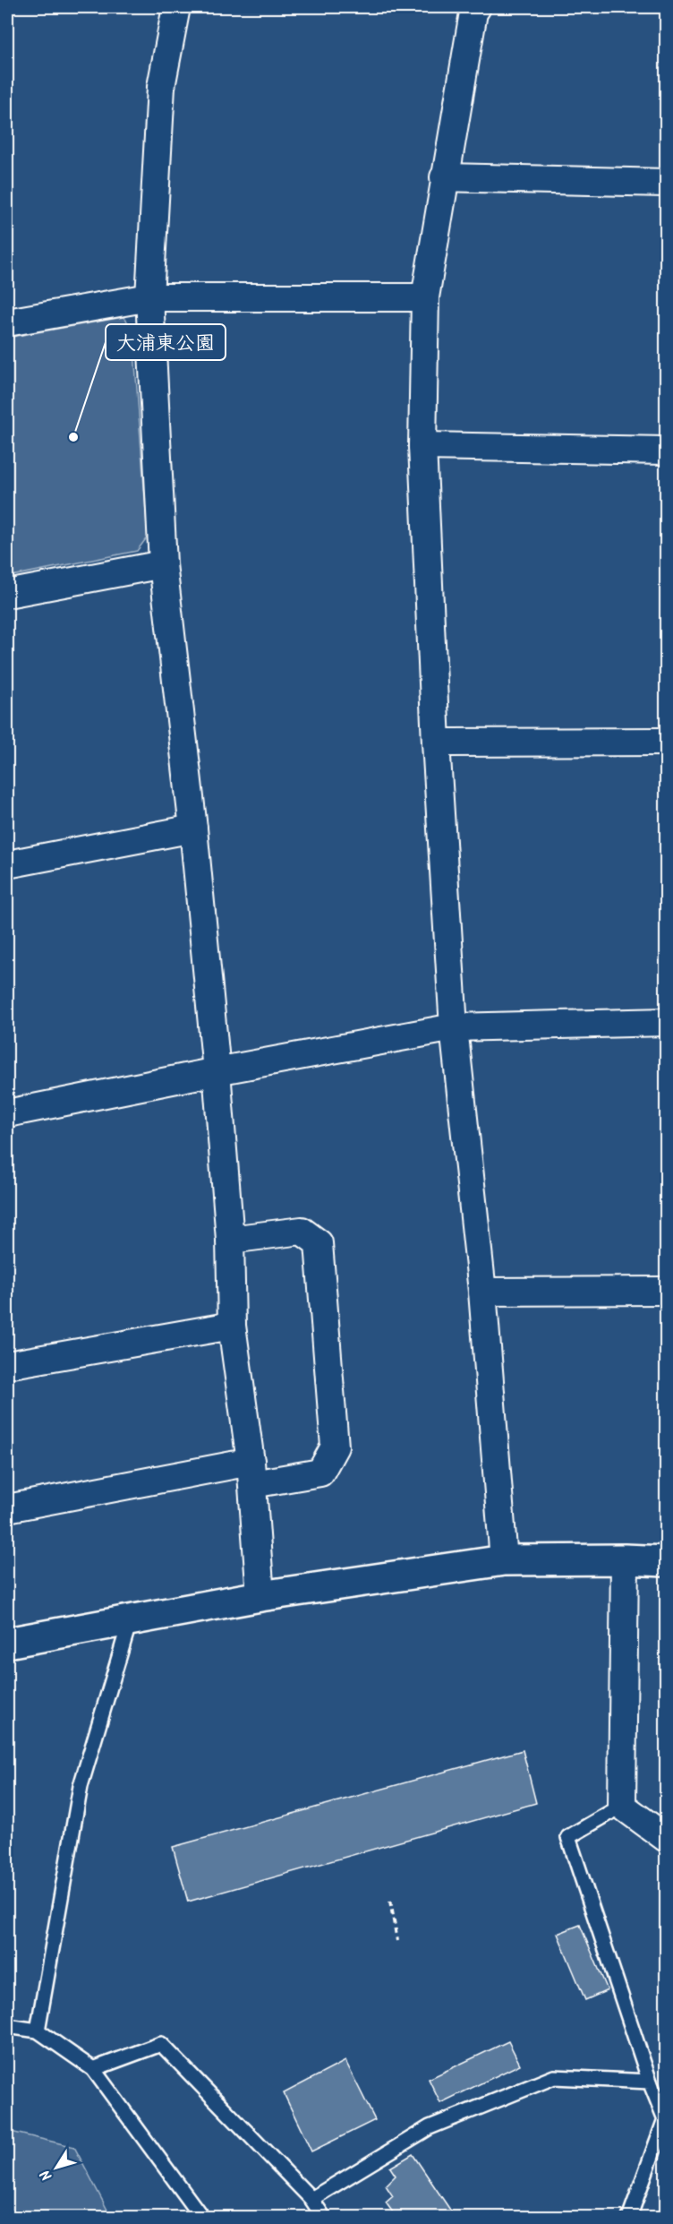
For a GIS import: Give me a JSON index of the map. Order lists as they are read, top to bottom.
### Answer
{
  "places": ["大浦東公園"],
  "north": "bottom left"
}
